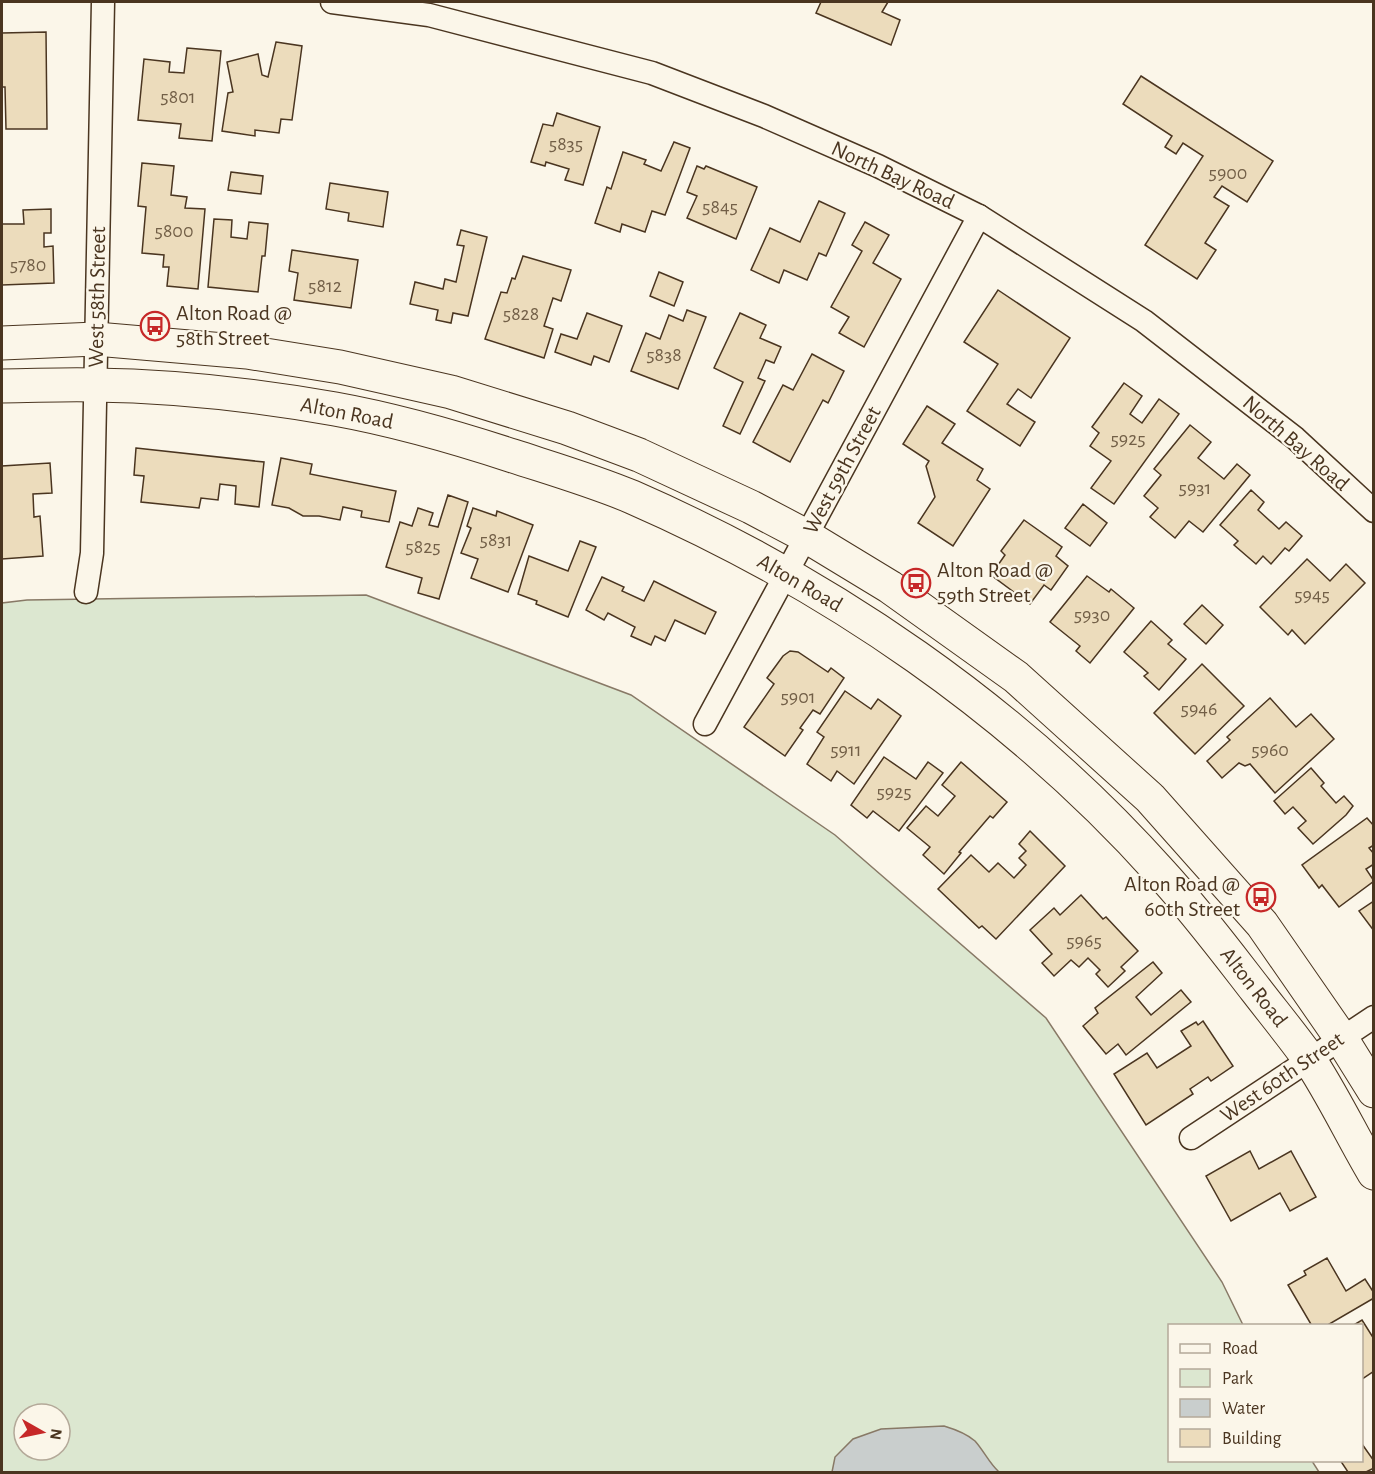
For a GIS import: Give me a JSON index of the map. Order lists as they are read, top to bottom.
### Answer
{
  "streets": {
    "main road": ["Alton Road"],
    "street": [
      "North Bay Road",
      "West 58th Street",
      "West 59th Street",
      "West 60th Street"
    ]
  },
  "crossings": [
    ["North Bay Road", "West 59th Street"],
    ["West 58th Street", "Alton Road"],
    ["Alton Road", "West 59th Street"],
    ["Alton Road", "West 60th Street"]
  ],
  "places": {
    "bus stop": ["Alton Road @ 58th Street", "Alton Road @ 59th Street", "Alton Road @ 60th Street"]
  },
  "house_numbers": [
    "5801",
    "5835",
    "5900",
    "5845",
    "5800",
    "5780",
    "5812",
    "5828",
    "5838",
    "5925",
    "5931",
    "5831",
    "5825",
    "5945",
    "5930",
    "5901",
    "5946",
    "5911",
    "5960",
    "5925",
    "5965"
  ],
  "legend": [
    "Road",
    "Park",
    "Water",
    "Building"
  ],
  "north": "right"
}
